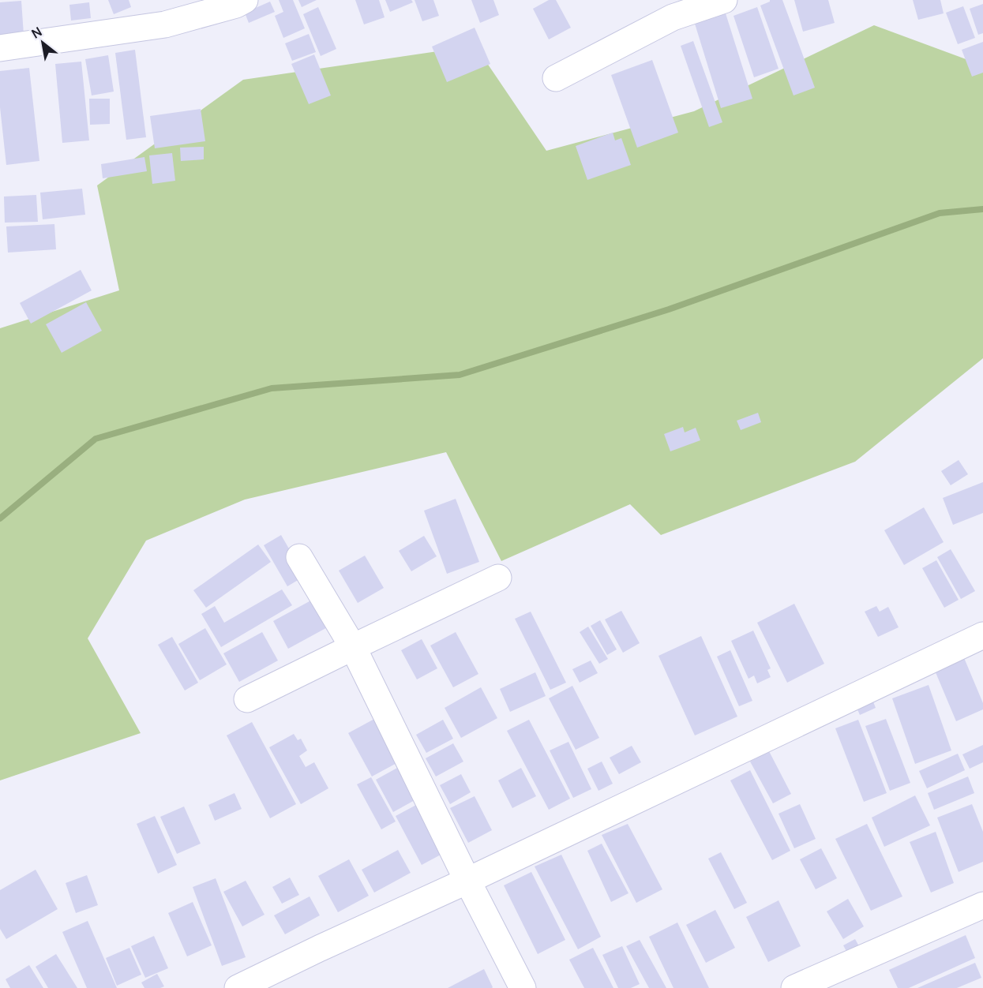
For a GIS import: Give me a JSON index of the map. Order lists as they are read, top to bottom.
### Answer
{
  "north": "top left"
}
